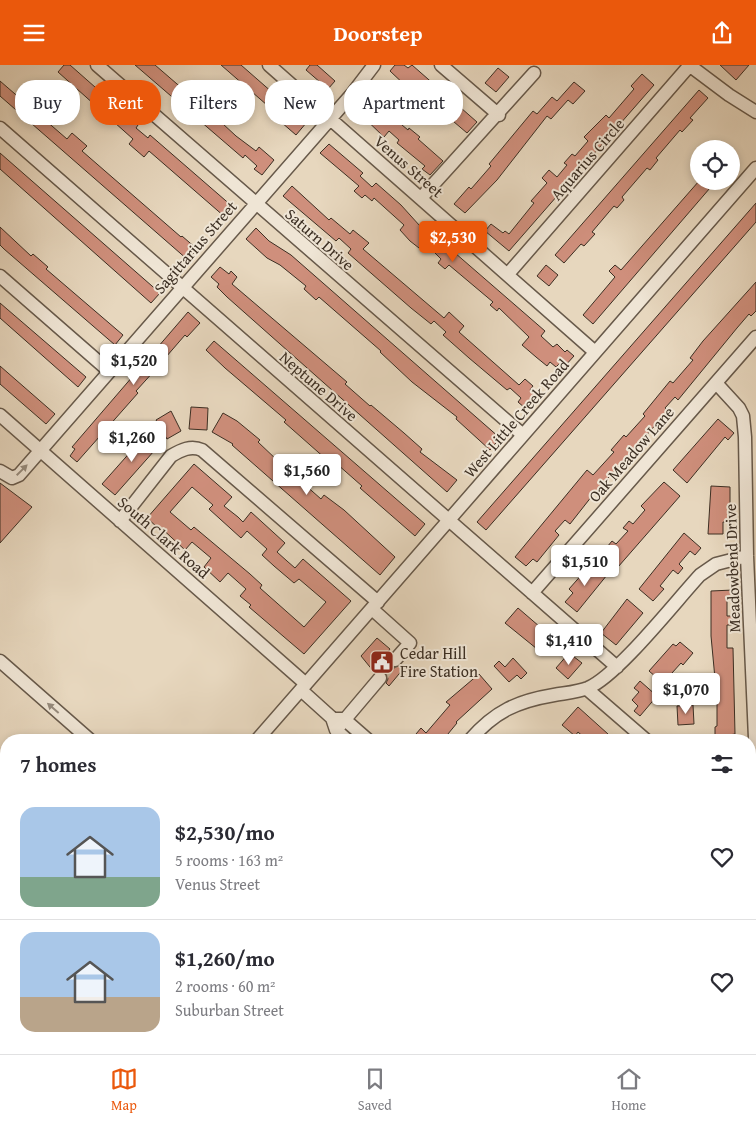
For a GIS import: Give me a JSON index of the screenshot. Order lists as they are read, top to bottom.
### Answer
{
  "streets": {
    "street": [
      "Aquarius Circle",
      "Venus Street",
      "Saturn Drive",
      "Sagittarius Street",
      "Neptune Drive",
      "West Little Creek Road",
      "Oak Meadow Lane",
      "South Clark Road",
      "Meadowbend Drive"
    ]
  },
  "crossings": [
    ["Aquarius Circle", "Venus Street"],
    ["Venus Street", "West Little Creek Road"],
    ["Saturn Drive", "Sagittarius Street"],
    ["Saturn Drive", "West Little Creek Road"],
    ["Sagittarius Street", "Neptune Drive"],
    ["Sagittarius Street", "South Clark Road"],
    ["Neptune Drive", "West Little Creek Road"],
    ["Neptune Drive", "Oak Meadow Lane"],
    ["West Little Creek Road", "South Clark Road"],
    ["Oak Meadow Lane", "Meadowbend Drive"]
  ],
  "places": {
    "public building": ["Cedar Hill Fire Station"]
  },
  "page": {
    "header": "Doorstep",
    "chip": [
      "Buy",
      "Rent",
      "Filters",
      "New",
      "Apartment"
    ],
    "price": [
      "$2,530",
      "$1,520",
      "$1,260",
      "$1,560",
      "$1,510",
      "$1,410",
      "$1,070"
    ],
    "heading": "7 homes",
    "list": [
      {
        "name": "$2,530/mo",
        "note": "5 rooms · 163 m² · Venus Street"
      },
      {
        "name": "$1,260/mo",
        "note": "2 rooms · 60 m² · Suburban Street"
      }
    ],
    "tabs": ["Map", "Saved", "Home"]
  }
}
